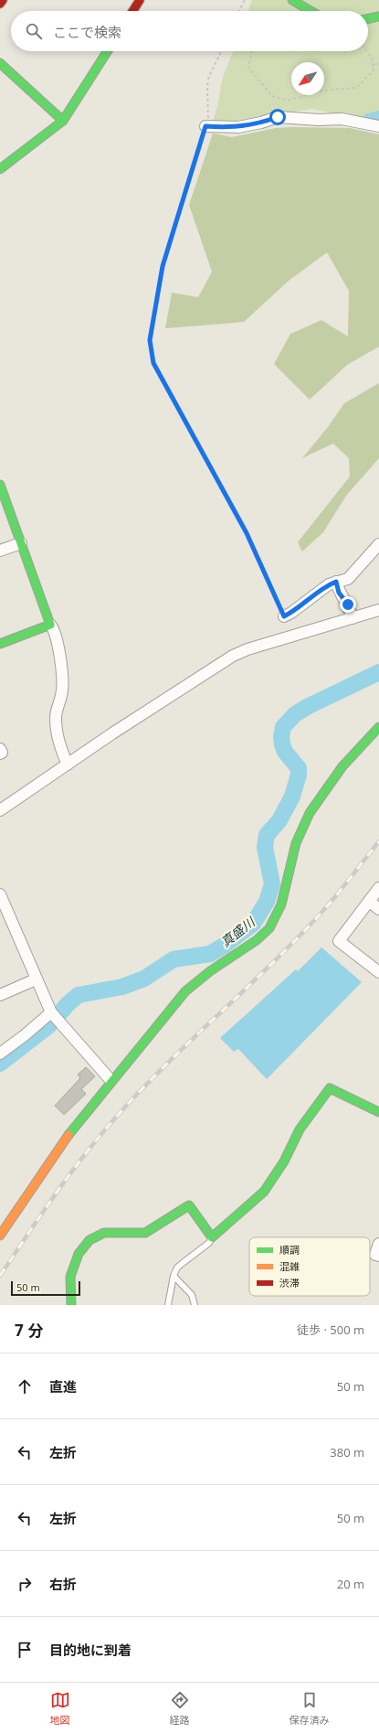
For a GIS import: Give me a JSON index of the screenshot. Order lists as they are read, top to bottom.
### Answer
{
  "water": ["真盛川"],
  "legend": ["順調", "混雑", "渋滞"],
  "scale_bar": "50 m",
  "north": "bottom left",
  "page": {
    "search": "ここで検索",
    "scale": "50 m",
    "heading": ["7 分", "徒歩 · 500 m"],
    "list": [
      ["直進", "50 m"],
      ["左折", "380 m"],
      ["左折", "50 m"],
      ["右折", "20 m"],
      "目的地に到着"
    ],
    "nav": ["地図", "経路", "保存済み"]
  }
}
